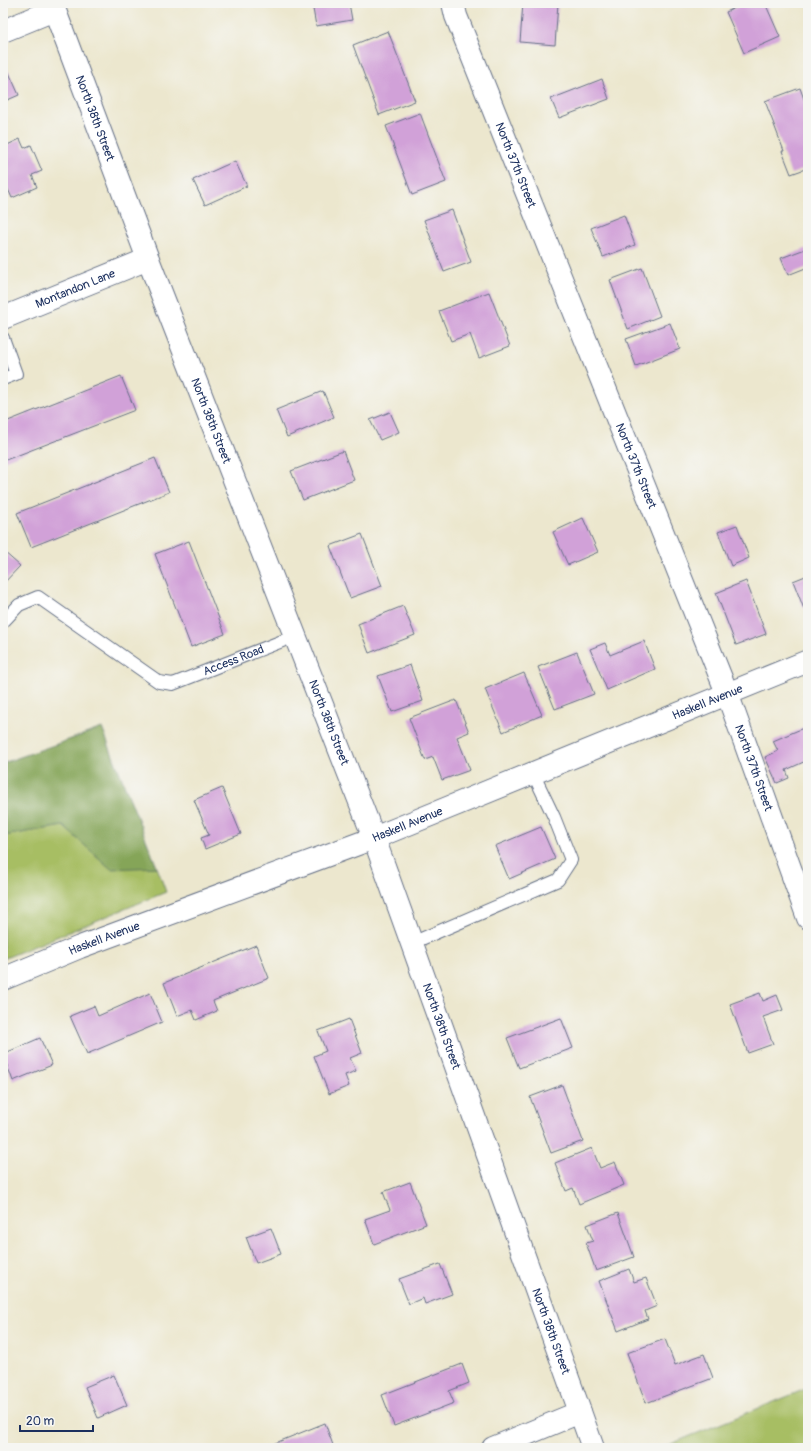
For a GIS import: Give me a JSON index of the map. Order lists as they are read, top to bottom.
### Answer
{
  "streets": {
    "street": [
      "North 38th Street",
      "North 37th Street",
      "Montandon Lane",
      "Haskell Avenue"
    ],
    "lane": ["Access Road"]
  },
  "crossings": [
    ["North 38th Street", "Montandon Lane"],
    ["North 38th Street", "Access Road"],
    ["North 38th Street", "Haskell Avenue"],
    ["North 37th Street", "Haskell Avenue"]
  ],
  "scale_bar": "20 m"
}
